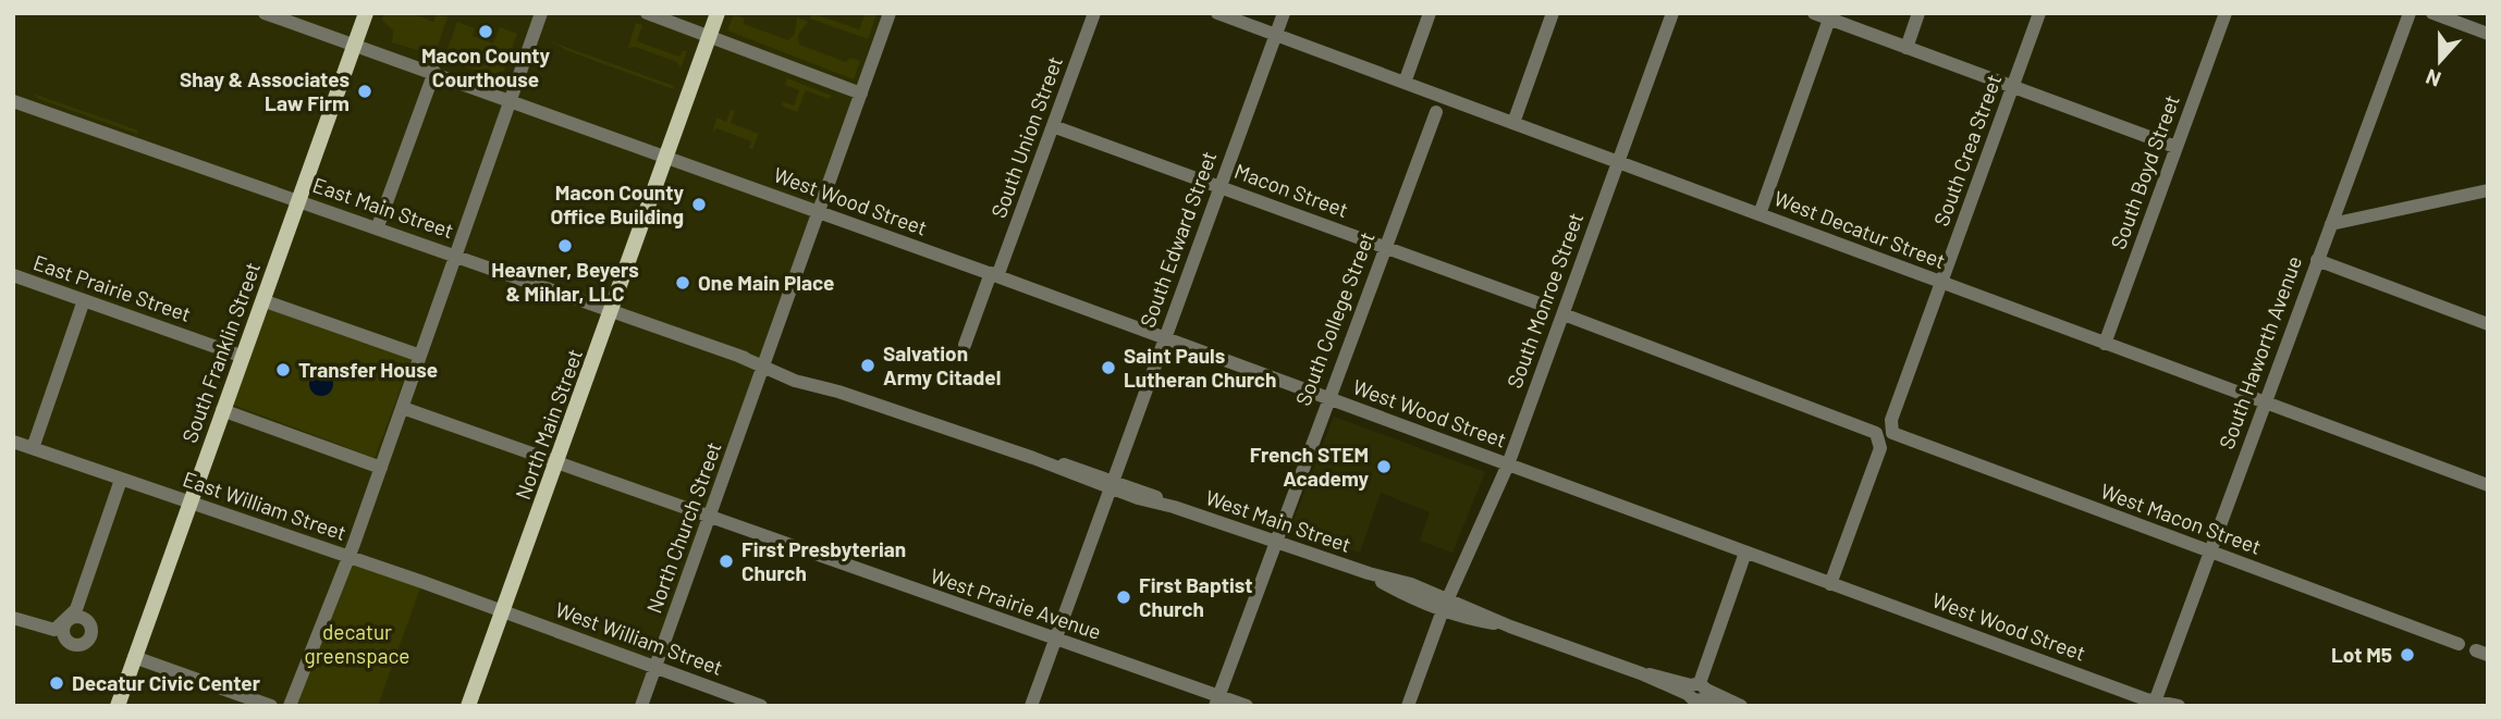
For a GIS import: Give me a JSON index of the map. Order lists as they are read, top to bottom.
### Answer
{
  "streets": {
    "main road": ["South Franklin Street", "North Main Street"],
    "street": [
      "South Union Street",
      "South Crea Street",
      "South Boyd Street",
      "Macon Street",
      "West Wood Street",
      "East Main Street",
      "West Decatur Street",
      "South Edward Street",
      "East Prairie Street",
      "South Monroe Street",
      "South College Street",
      "South Haworth Avenue",
      "East William Street",
      "West Macon Street",
      "West Main Street",
      "North Church Street",
      "West Prairie Avenue",
      "West William Street"
    ]
  },
  "crossings": [
    ["South Union Street", "Macon Street"],
    ["South Union Street", "West Wood Street"],
    ["South Crea Street", "West Wood Street"],
    ["South Crea Street", "West Decatur Street"],
    ["South Crea Street", "West Macon Street"],
    ["South Boyd Street", "West Decatur Street"],
    ["Macon Street", "South Edward Street"],
    ["Macon Street", "South College Street"],
    ["West Wood Street", "South Edward Street"],
    ["West Wood Street", "South Monroe Street"],
    ["West Wood Street", "South College Street"],
    ["West Wood Street", "South Franklin Street"],
    ["West Wood Street", "South Haworth Avenue"],
    ["West Wood Street", "North Main Street"],
    ["West Wood Street", "North Church Street"],
    ["East Main Street", "South Franklin Street"],
    ["East Main Street", "North Main Street"],
    ["East Main Street", "West Main Street"],
    ["West Decatur Street", "South Edward Street"],
    ["West Decatur Street", "South Monroe Street"],
    ["West Decatur Street", "South Haworth Avenue"],
    ["South Edward Street", "West Main Street"],
    ["South Edward Street", "West Prairie Avenue"],
    ["East Prairie Street", "South Franklin Street"],
    ["South Monroe Street", "West Macon Street"],
    ["South Monroe Street", "West Main Street"],
    ["South College Street", "West Main Street"],
    ["South College Street", "West Prairie Avenue"],
    ["South Franklin Street", "East William Street"],
    ["South Haworth Avenue", "West Macon Street"],
    ["North Main Street", "East William Street"],
    ["North Main Street", "West Prairie Avenue"],
    ["North Main Street", "West William Street"],
    ["East William Street", "West William Street"],
    ["West Main Street", "North Church Street"],
    ["North Church Street", "West Prairie Avenue"],
    ["North Church Street", "West William Street"]
  ],
  "parks": ["decatur greenspace"],
  "places": [
    "Macon County Courthouse",
    "Shay & Associates Law Firm",
    "Macon County Office Building",
    "Heavner, Beyers & Mihlar, LLC",
    "One Main Place",
    "Salvation Army Citadel",
    "Saint Pauls Lutheran Church",
    "Transfer House",
    "French STEM Academy",
    "First Presbyterian Church",
    "First Baptist Church",
    "Lot M5",
    "Decatur Civic Center"
  ],
  "north": "bottom"
}
